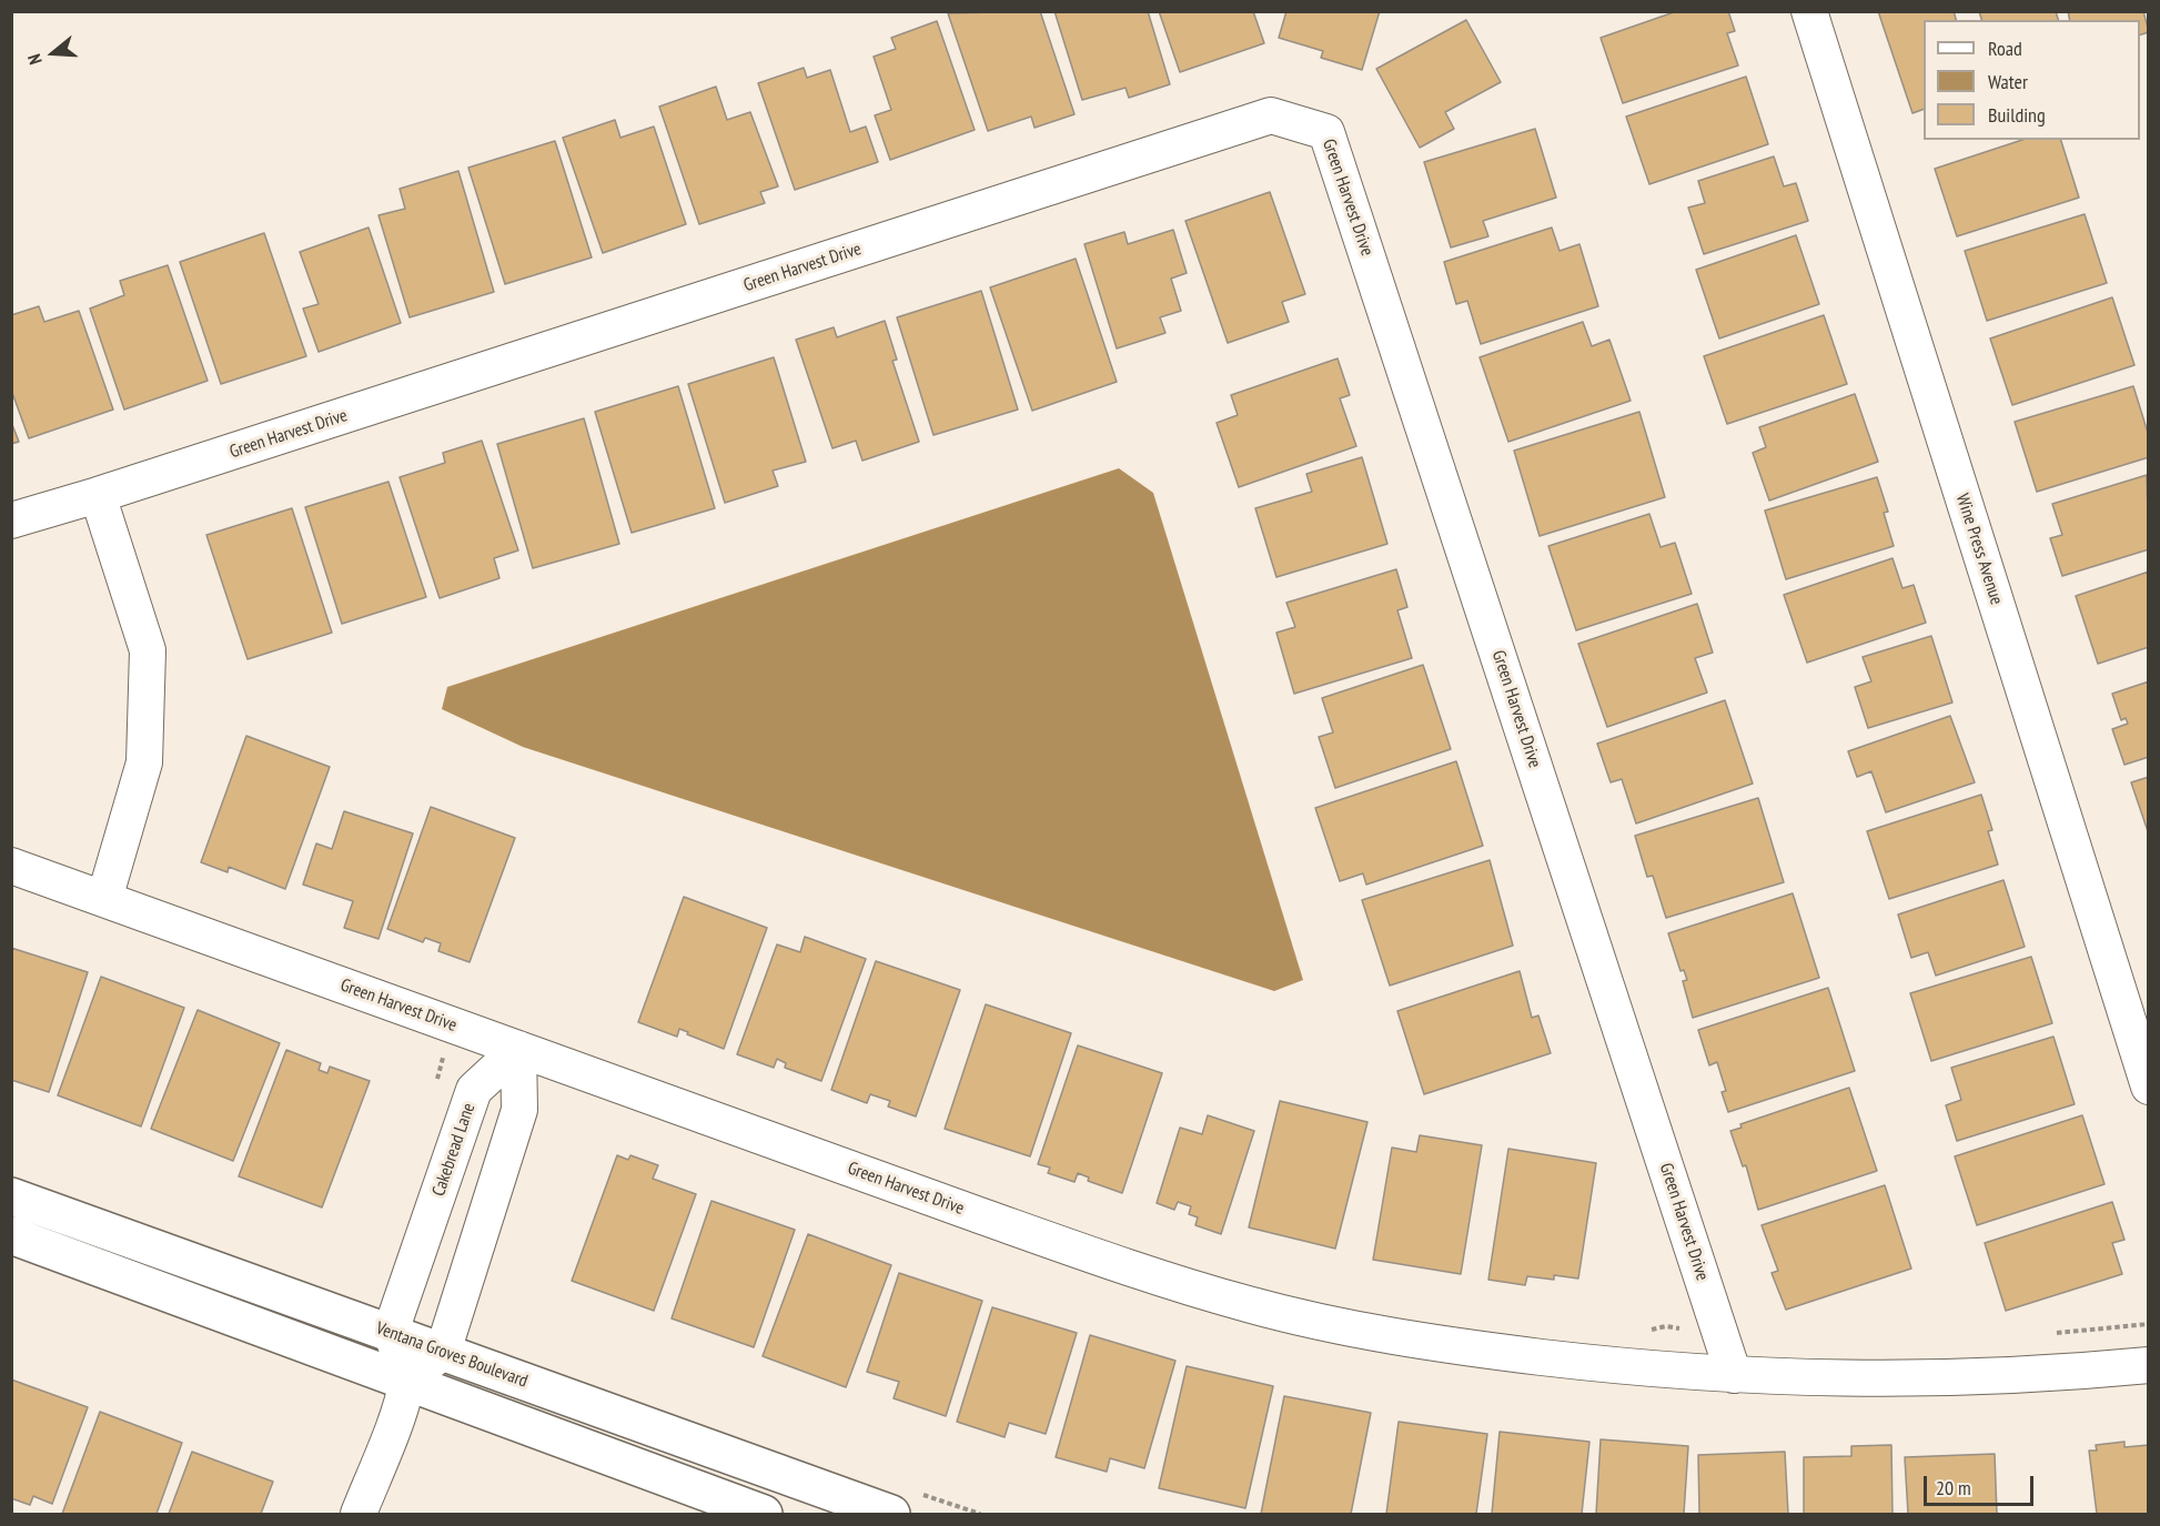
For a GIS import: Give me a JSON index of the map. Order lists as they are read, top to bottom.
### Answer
{
  "streets": {
    "street": [
      "Green Harvest Drive",
      "Wine Press Avenue",
      "Cakebread Lane",
      "Ventana Groves Boulevard"
    ]
  },
  "crossings": [
    ["Green Harvest Drive", "Cakebread Lane"],
    ["Cakebread Lane", "Ventana Groves Boulevard"]
  ],
  "legend": ["Road", "Water", "Building"],
  "scale_bar": "20 m",
  "north": "left"
}
